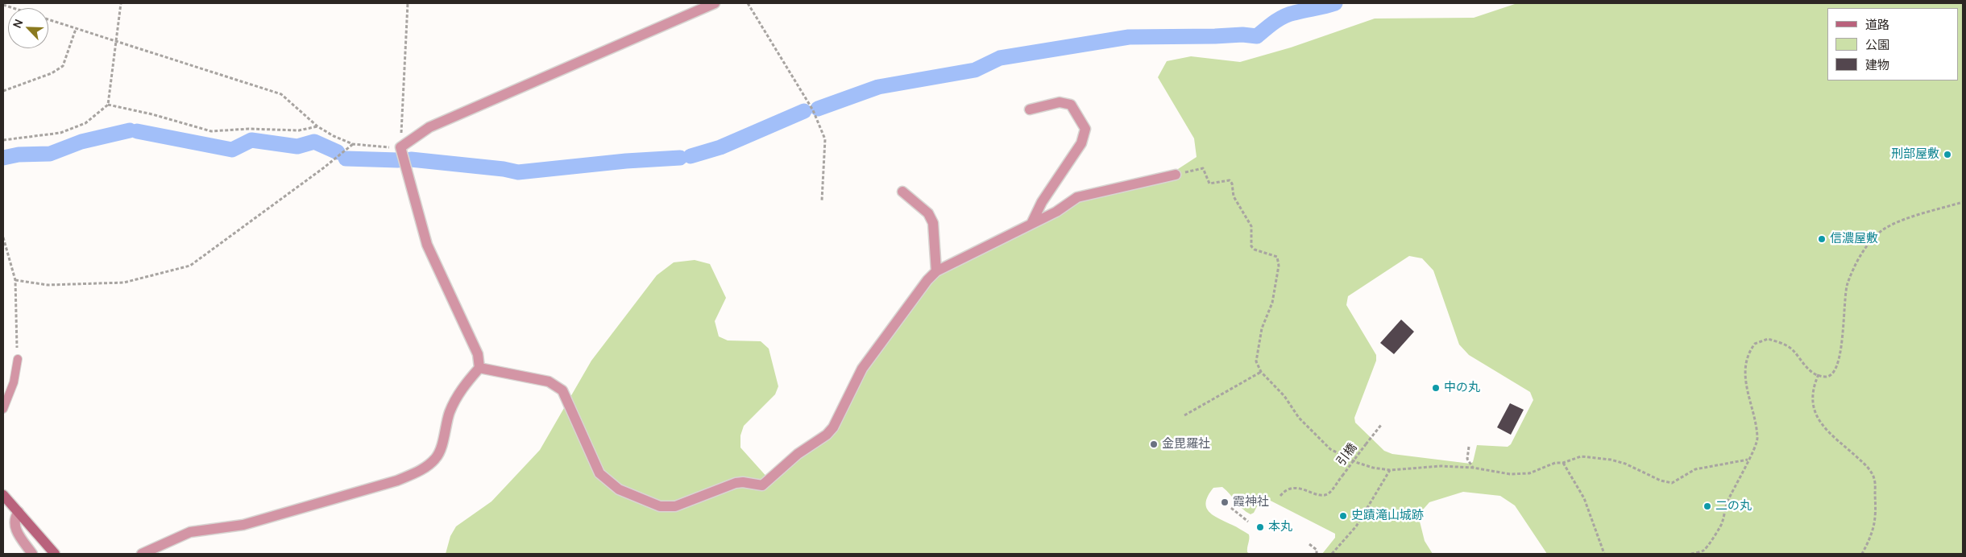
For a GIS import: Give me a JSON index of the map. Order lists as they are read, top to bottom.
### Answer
{
  "streets": {
    "path": ["引橋"]
  },
  "places": [
    "刑部屋敷",
    "信濃屋敷",
    "中の丸",
    "金毘羅社",
    "霞神社",
    "二の丸",
    "史蹟滝山城跡",
    "本丸"
  ],
  "legend": ["道路", "公園", "建物"],
  "north": "top left"
}
